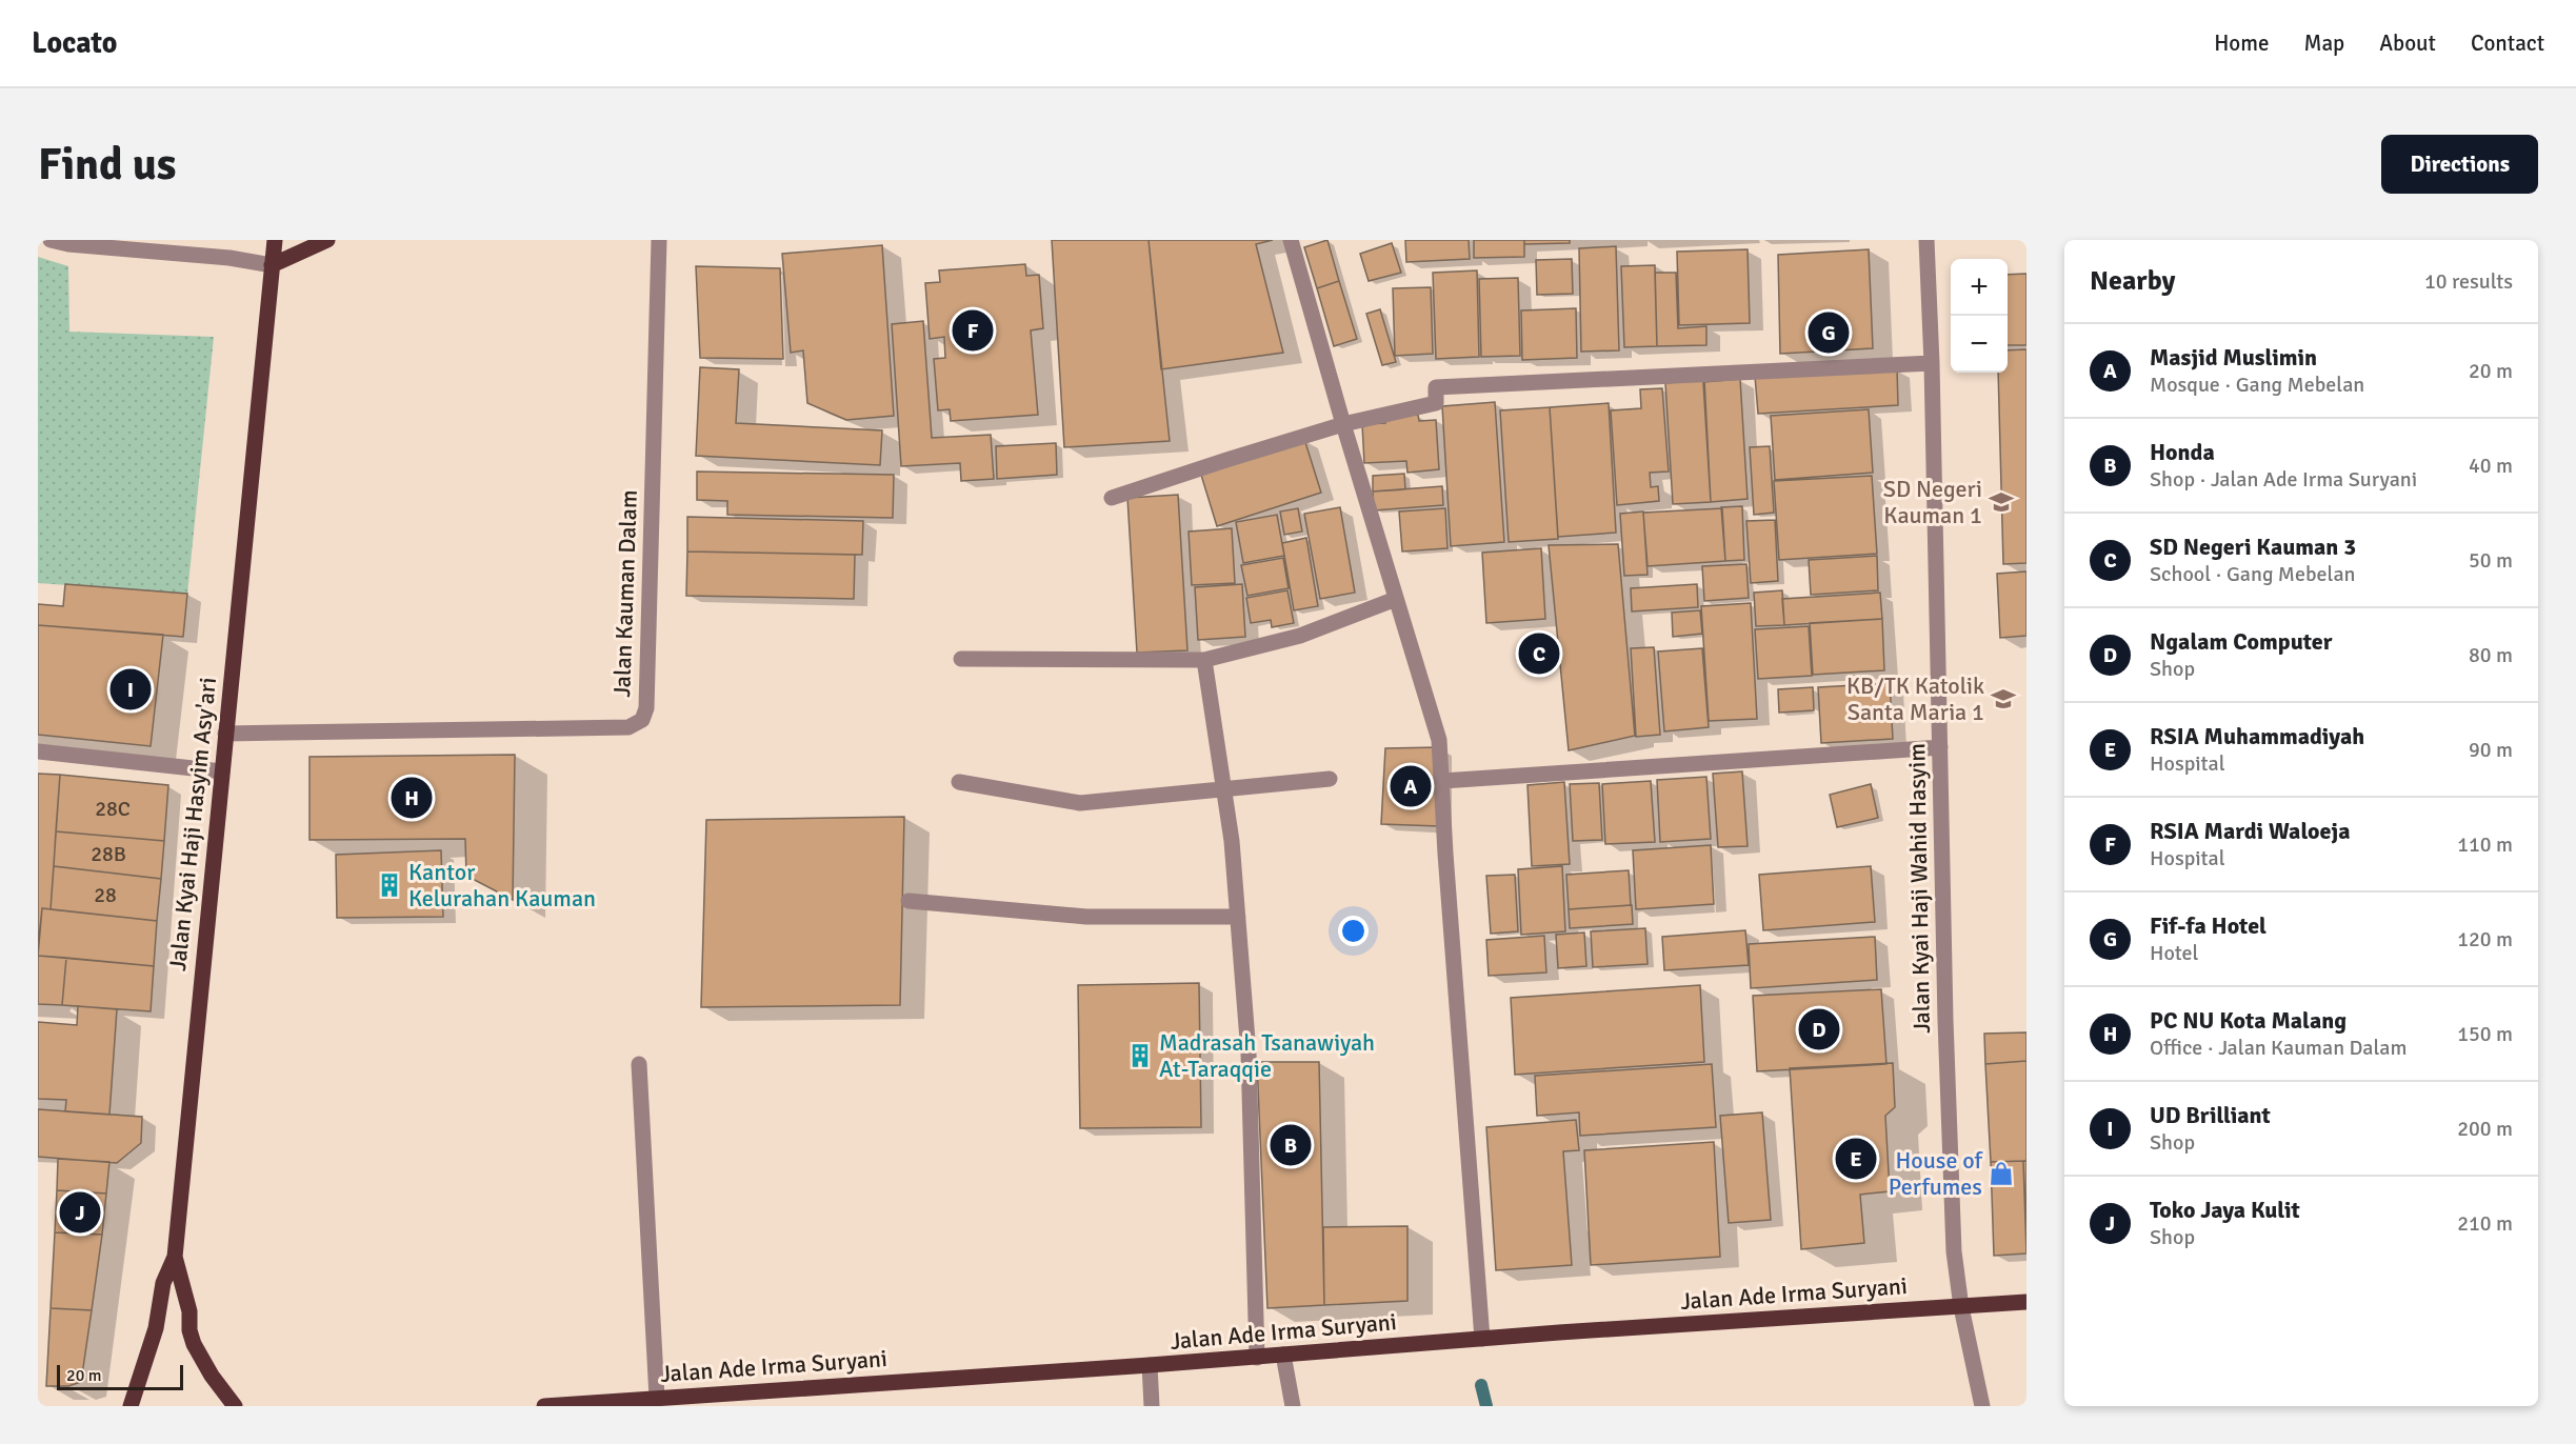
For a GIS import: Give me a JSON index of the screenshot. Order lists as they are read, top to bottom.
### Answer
{
  "streets": {
    "main road": ["Jalan Kyai Haji Hasyim Asy'ari", "Jalan Ade Irma Suryani"],
    "street": ["Jalan Kauman Dalam", "Jalan Kyai Haji Wahid Hasyim"]
  },
  "crossings": [
    ["Jalan Kauman Dalam", "Jalan Kyai Haji Hasyim Asy'ari"],
    ["Jalan Kyai Haji Wahid Hasyim", "Jalan Ade Irma Suryani"]
  ],
  "places": {
    "school or university": ["SD Negeri Kauman 1", "KB/TK Katolik Santa Maria 1"],
    "building": ["Kantor Kelurahan Kauman", "Madrasah Tsanawiyah At-Taraqqie"],
    "shop": ["House of Perfumes"]
  },
  "house_numbers": ["28C", "28B", "28"],
  "scale_bar": "20 m",
  "page": {
    "header": "Locato",
    "nav": [
      "Home",
      "Map",
      "About",
      "Contact"
    ],
    "buttons": "Directions",
    "title": "Find us",
    "heading": ["Nearby", "10 results"],
    "map_buttons": ["+", "−"],
    "pins": [
      "F",
      "G",
      "C",
      "I",
      "A",
      "H",
      "D",
      "B",
      "E",
      "J"
    ],
    "list": [
      {
        "mark": "A",
        "name": "Masjid Muslimin",
        "note": "Mosque · Gang Mebelan",
        "value": "20 m"
      },
      {
        "mark": "B",
        "name": "Honda",
        "note": "Shop · Jalan Ade Irma Suryani",
        "value": "40 m"
      },
      {
        "mark": "C",
        "name": "SD Negeri Kauman 3",
        "note": "School · Gang Mebelan",
        "value": "50 m"
      },
      {
        "mark": "D",
        "name": "Ngalam Computer",
        "note": "Shop",
        "value": "80 m"
      },
      {
        "mark": "E",
        "name": "RSIA Muhammadiyah",
        "note": "Hospital",
        "value": "90 m"
      },
      {
        "mark": "F",
        "name": "RSIA Mardi Waloeja",
        "note": "Hospital",
        "value": "110 m"
      },
      {
        "mark": "G",
        "name": "Fif-fa Hotel",
        "note": "Hotel",
        "value": "120 m"
      },
      {
        "mark": "H",
        "name": "PC NU Kota Malang",
        "note": "Office · Jalan Kauman Dalam",
        "value": "150 m"
      },
      {
        "mark": "I",
        "name": "UD Brilliant",
        "note": "Shop",
        "value": "200 m"
      },
      {
        "mark": "J",
        "name": "Toko Jaya Kulit",
        "note": "Shop",
        "value": "210 m"
      }
    ],
    "scale": "20 m"
  }
}
